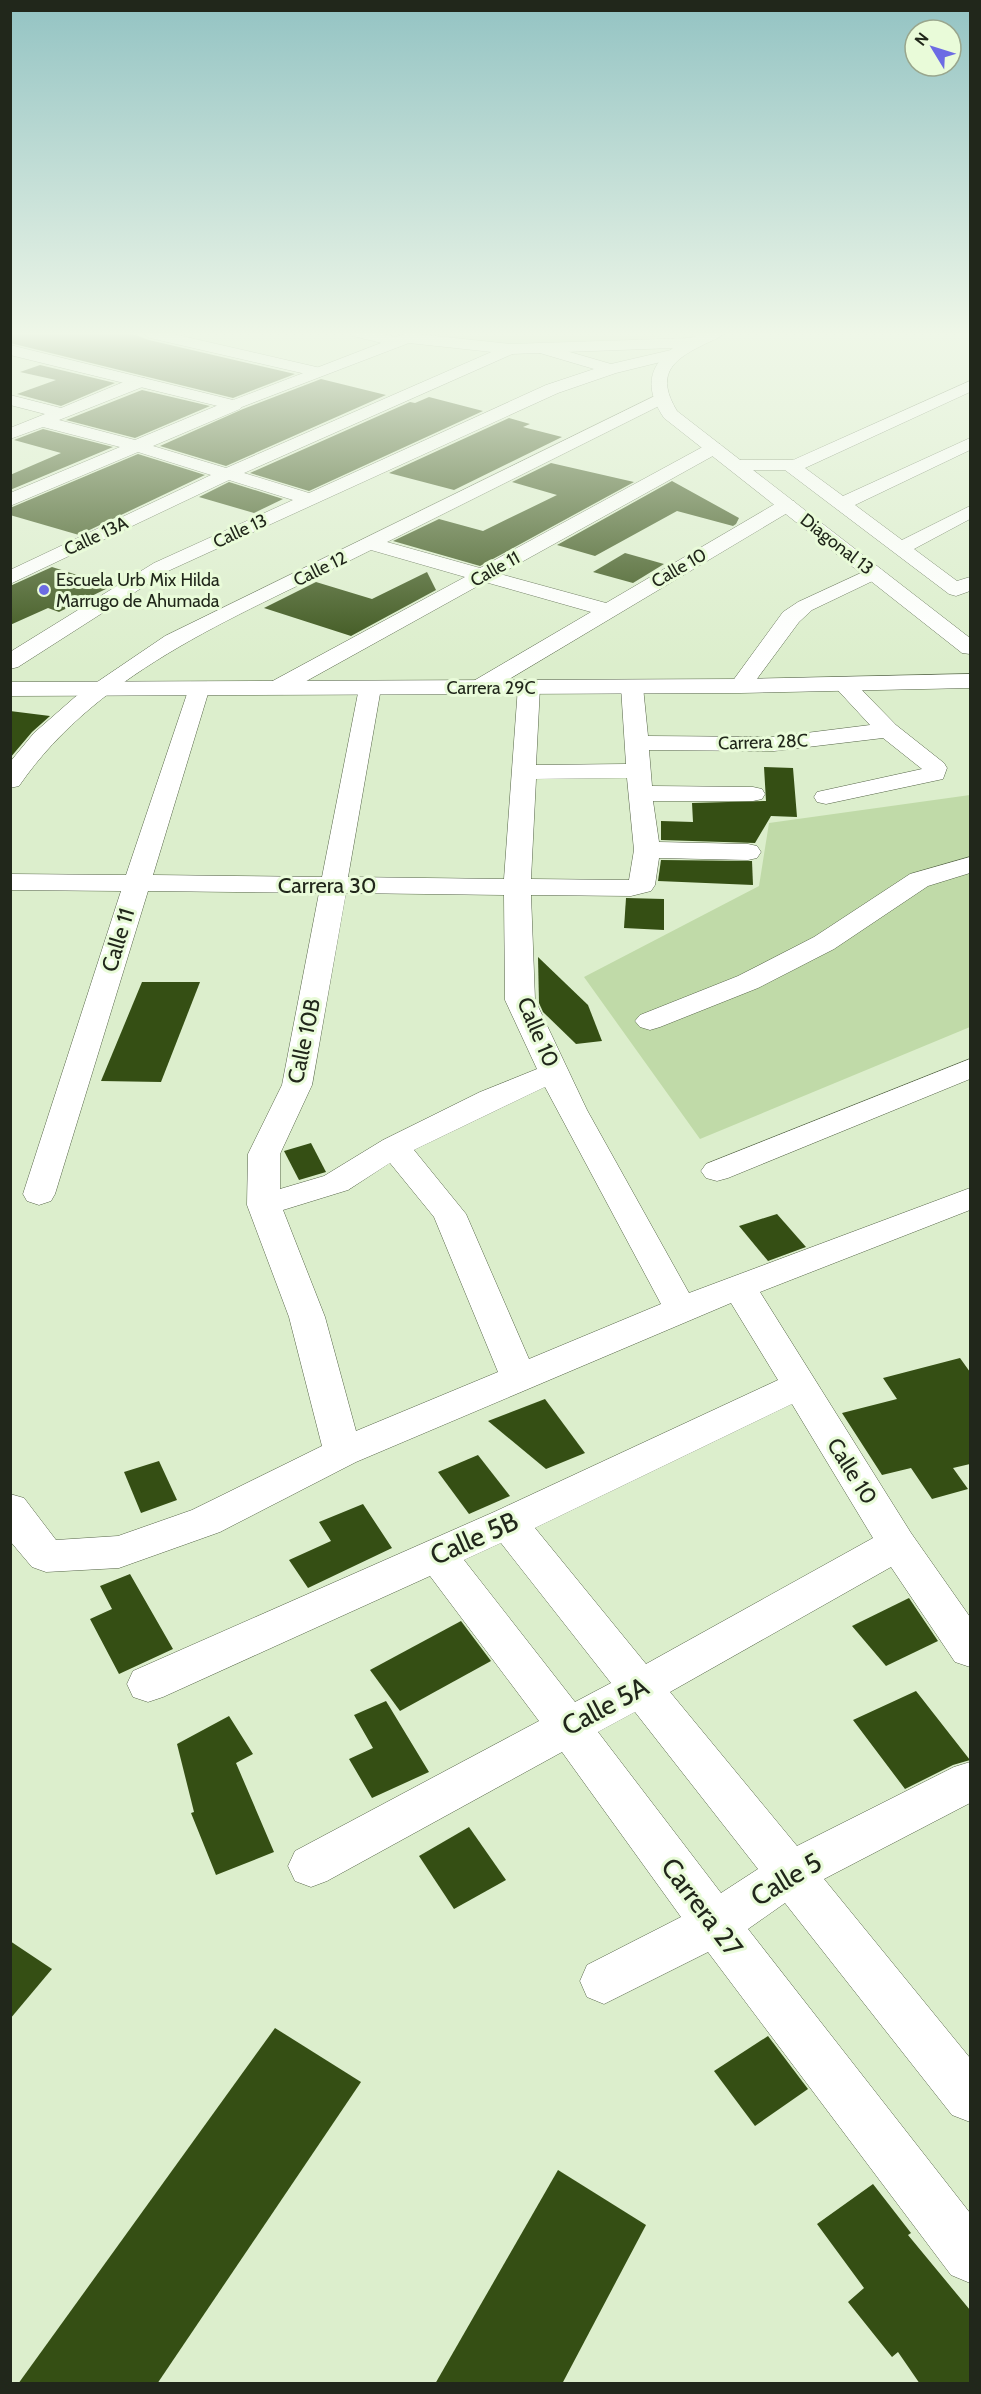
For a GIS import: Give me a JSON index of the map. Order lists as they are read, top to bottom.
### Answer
{
  "streets": {
    "street": [
      "Calle 13",
      "Calle 13A",
      "Diagonal 13",
      "Calle 10",
      "Calle 12",
      "Calle 11",
      "Carrera 29C",
      "Carrera 28C",
      "Carrera 30",
      "Calle 10B",
      "Calle 5B",
      "Calle 5A",
      "Calle 5",
      "Carrera 27"
    ]
  },
  "crossings": [
    ["Diagonal 13", "Calle 10"],
    ["Diagonal 13", "Calle 11"],
    ["Calle 10", "Carrera 29C"],
    ["Calle 10", "Carrera 30"],
    ["Calle 10", "Calle 5B"],
    ["Calle 10", "Calle 5A"],
    ["Calle 12", "Carrera 29C"],
    ["Calle 11", "Carrera 29C"],
    ["Calle 11", "Carrera 30"],
    ["Carrera 29C", "Calle 10B"],
    ["Carrera 30", "Calle 10B"],
    ["Calle 5B", "Carrera 27"],
    ["Calle 5A", "Carrera 27"],
    ["Calle 5", "Carrera 27"]
  ],
  "places": ["Escuela Urb Mix Hilda Marrugo de Ahumada"],
  "north": "top left"
}
